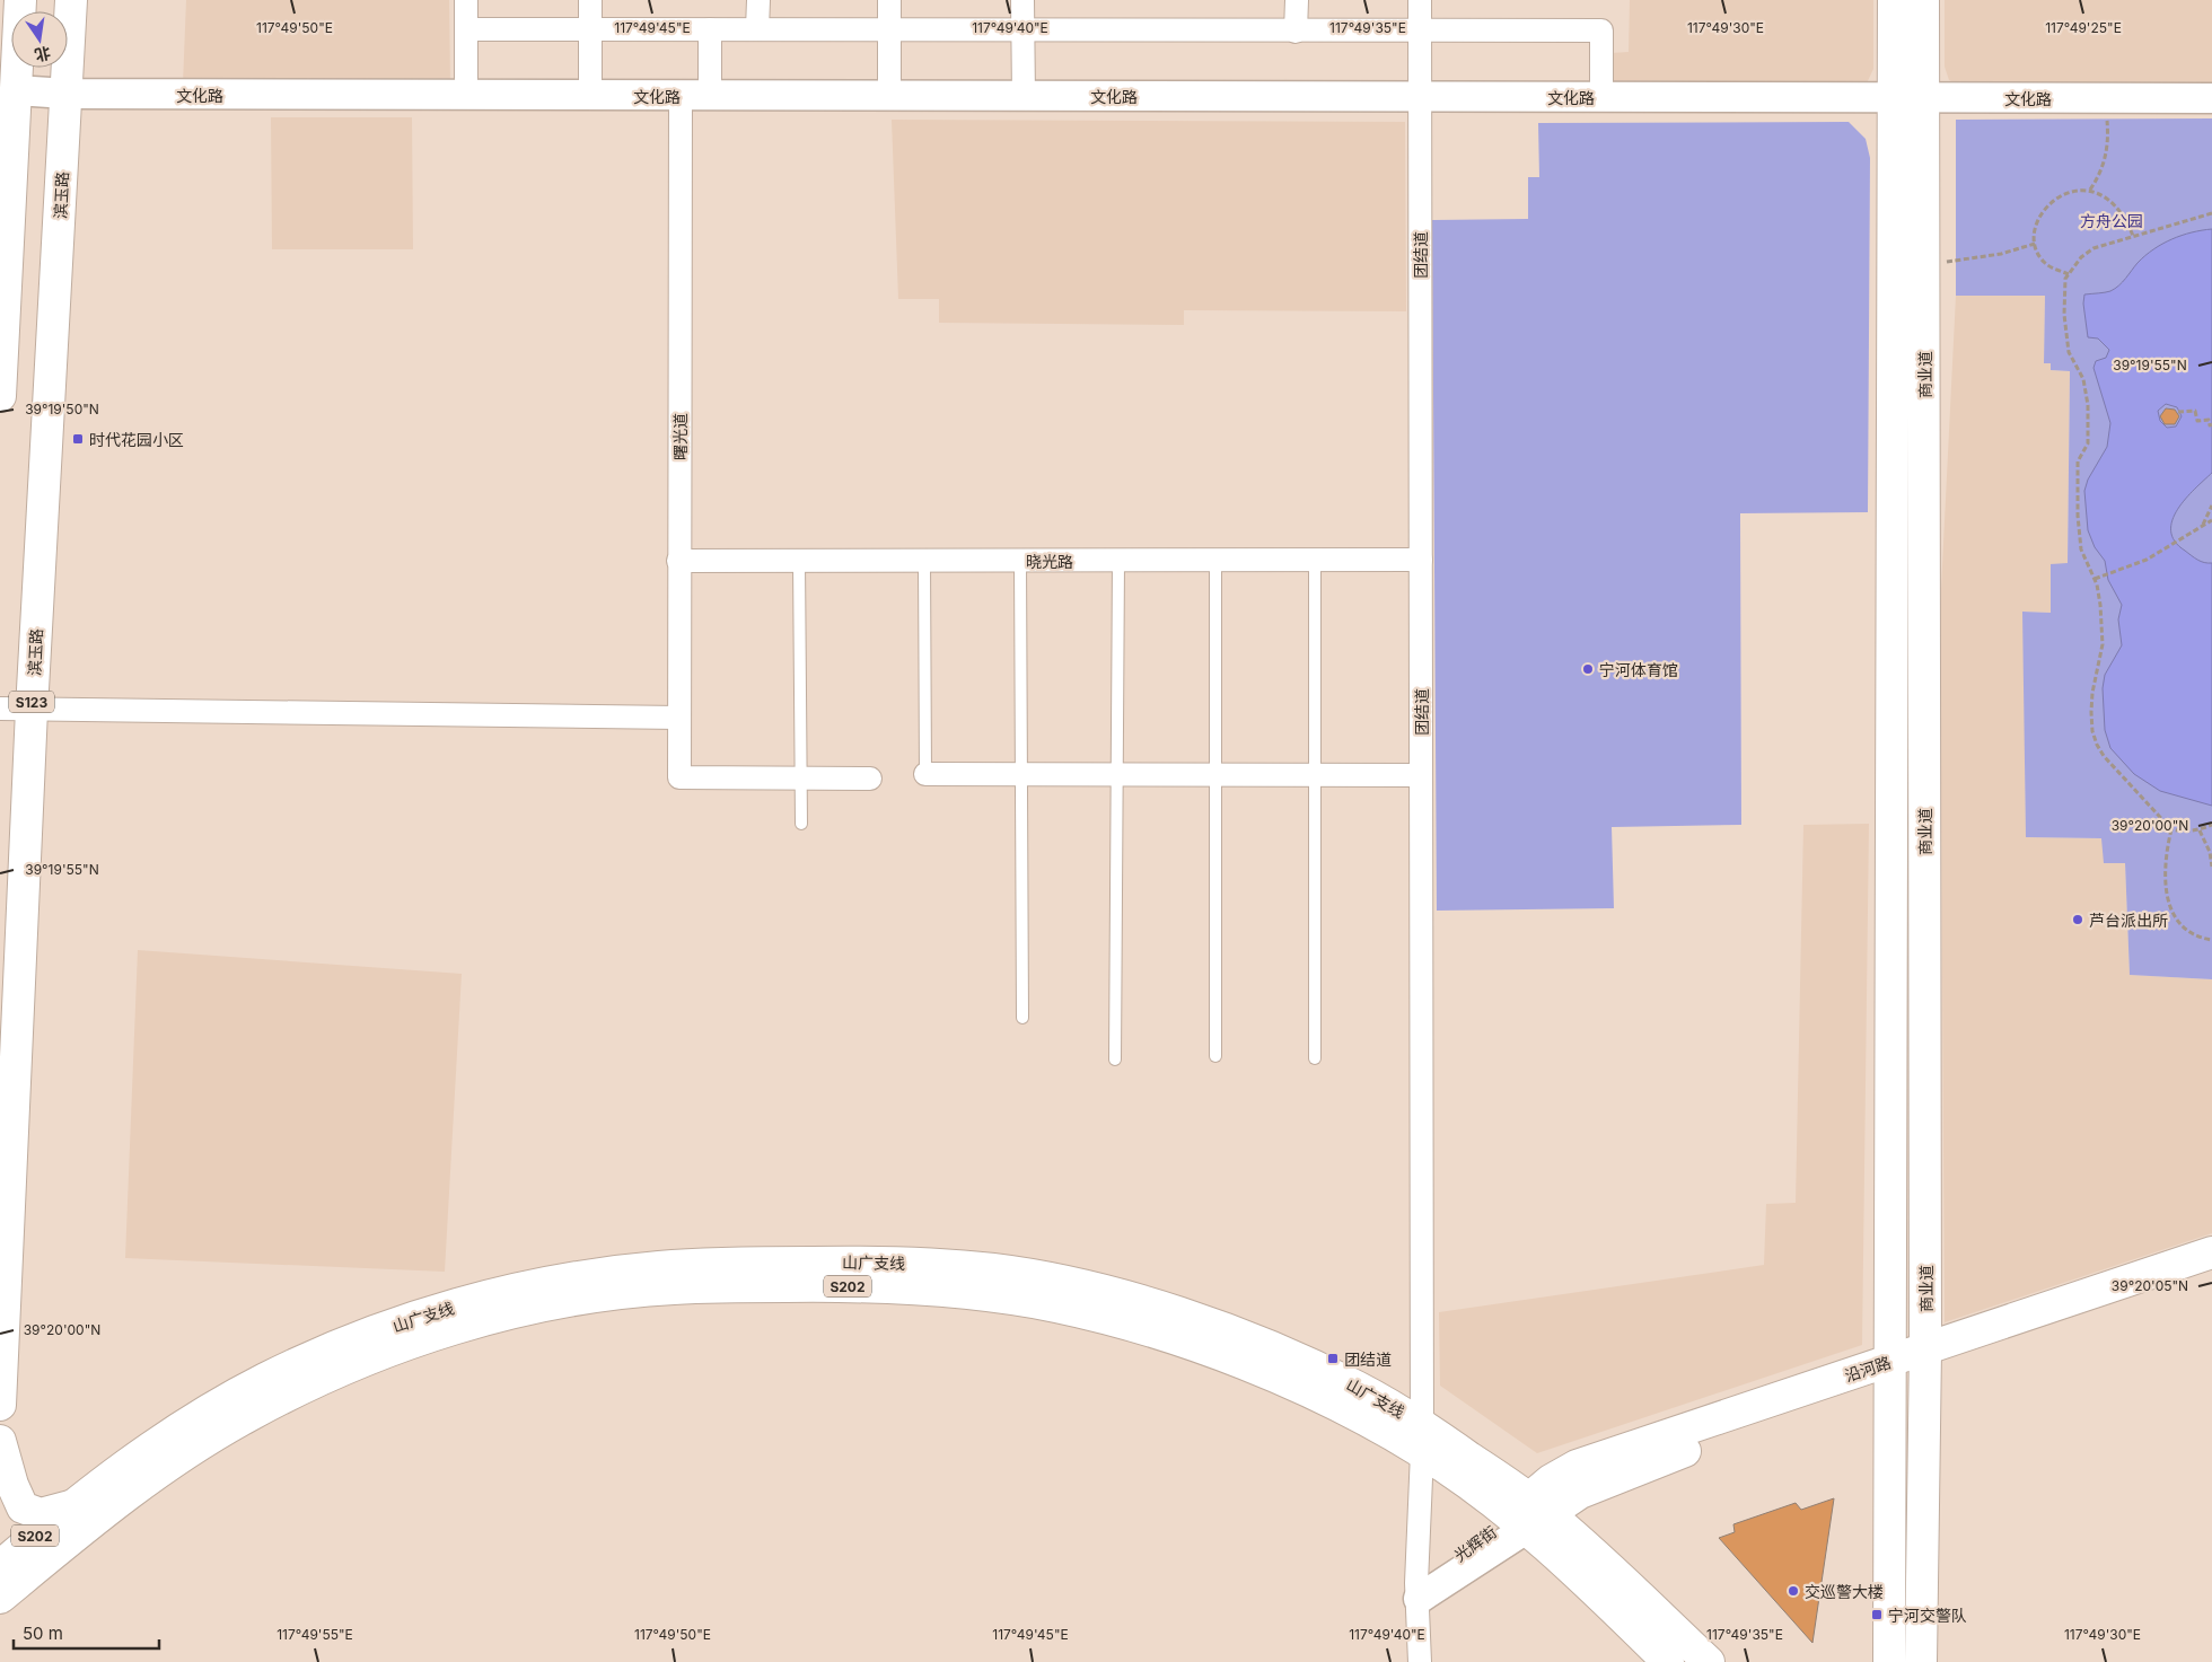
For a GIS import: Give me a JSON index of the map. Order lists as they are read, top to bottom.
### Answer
{
  "streets": {
    "main road": [
      "滨玉路",
      "商业道",
      "S123",
      "山广支线",
      "S202",
      "沿河路"
    ],
    "street": [
      "文化路",
      "团结道",
      "曙光道",
      "晓光路",
      "光辉街"
    ]
  },
  "crossings": [
    ["文化路", "滨玉路"],
    ["文化路", "团结道"],
    ["文化路", "商业道"],
    ["文化路", "曙光道"],
    ["团结道", "晓光路"],
    ["团结道", "山广支线"],
    ["团结道", "光辉街"],
    ["商业道", "沿河路"],
    ["曙光道", "晓光路"],
    ["山广支线", "沿河路"],
    ["山广支线", "光辉街"],
    ["沿河路", "光辉街"]
  ],
  "parks": ["方舟公园"],
  "places": {
    "transit": ["时代花园小区", "团结道", "宁河交警队"],
    "other": ["宁河体育馆", "芦台派出所", "交巡警大楼"]
  },
  "scale_bar": "50 m",
  "north": "bottom",
  "coordinates": [
    "117°49'50\"E",
    "117°49'45\"E",
    "117°49'40\"E",
    "117°49'35\"E",
    "117°49'30\"E",
    "117°49'25\"E",
    "39°19'55\"N",
    "39°19'50\"N",
    "39°20'00\"N",
    "39°20'05\"N",
    "117°49'55\"E"
  ]
}
